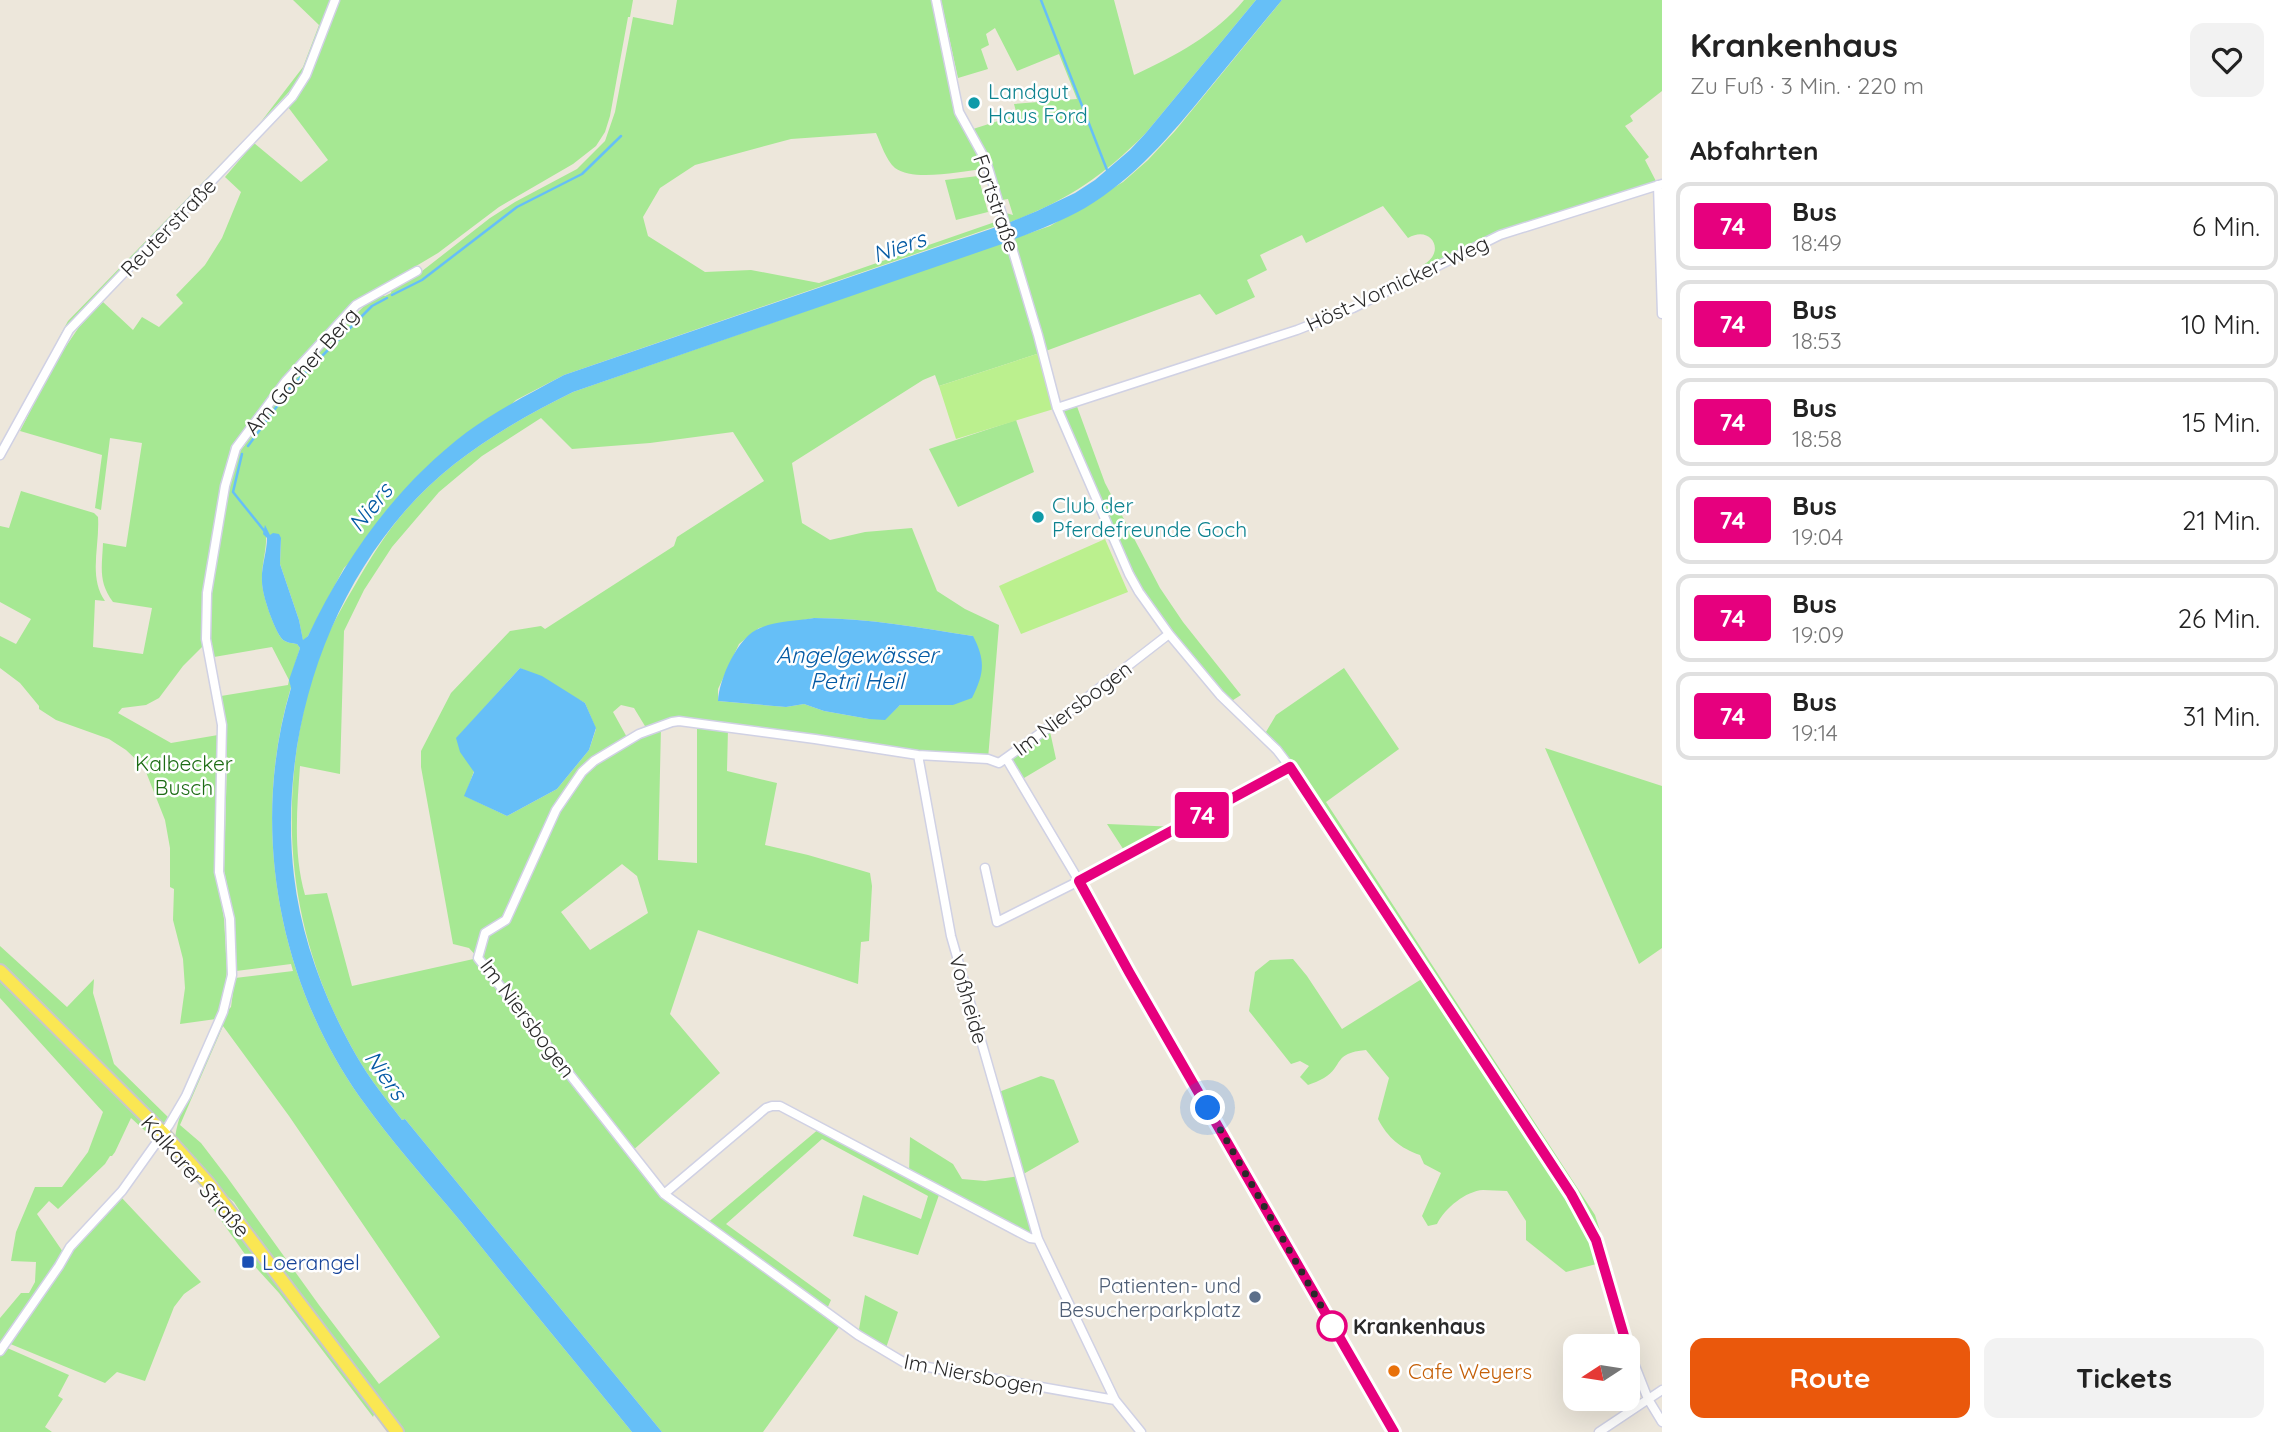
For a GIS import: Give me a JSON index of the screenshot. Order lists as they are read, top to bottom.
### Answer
{
  "streets": {
    "main road": ["Kalkarer Straße"],
    "street": [
      "Fortstraße",
      "Reuterstraße",
      "Höst-Vornicker-Weg",
      "Am Gocher Berg",
      "Im Niersbogen",
      "Voßheide"
    ]
  },
  "crossings": [
    ["Fortstraße", "Höst-Vornicker-Weg"],
    ["Fortstraße", "Im Niersbogen"],
    ["Am Gocher Berg", "Kalkarer Straße"],
    ["Im Niersbogen", "Voßheide"]
  ],
  "water": ["Niers", "Angelgewässer Petri Heil"],
  "parks": ["Kalbecker Busch"],
  "places": {
    "other": [
      "Landgut Haus Ford",
      "Club der Pferdefreunde Goch",
      "Patienten- und Besucherparkplatz",
      "Krankenhaus",
      "Cafe Weyers"
    ],
    "transit": ["Loerangel"]
  },
  "lines": ["bus line 74"],
  "north": "left",
  "page": {
    "on_map": "74",
    "heading": [
      ["Krankenhaus", "Zu Fuß · 3 Min. · 220 m"],
      "Abfahrten"
    ],
    "list": [
      {
        "mark": "74",
        "name": "Bus",
        "note": "18:49",
        "value": "6 Min."
      },
      {
        "mark": "74",
        "name": "Bus",
        "note": "18:53",
        "value": "10 Min."
      },
      {
        "mark": "74",
        "name": "Bus",
        "note": "18:58",
        "value": "15 Min."
      },
      {
        "mark": "74",
        "name": "Bus",
        "note": "19:04",
        "value": "21 Min."
      },
      {
        "mark": "74",
        "name": "Bus",
        "note": "19:09",
        "value": "26 Min."
      },
      {
        "mark": "74",
        "name": "Bus",
        "note": "19:14",
        "value": "31 Min."
      }
    ],
    "buttons": ["Route", "Tickets"]
  }
}
